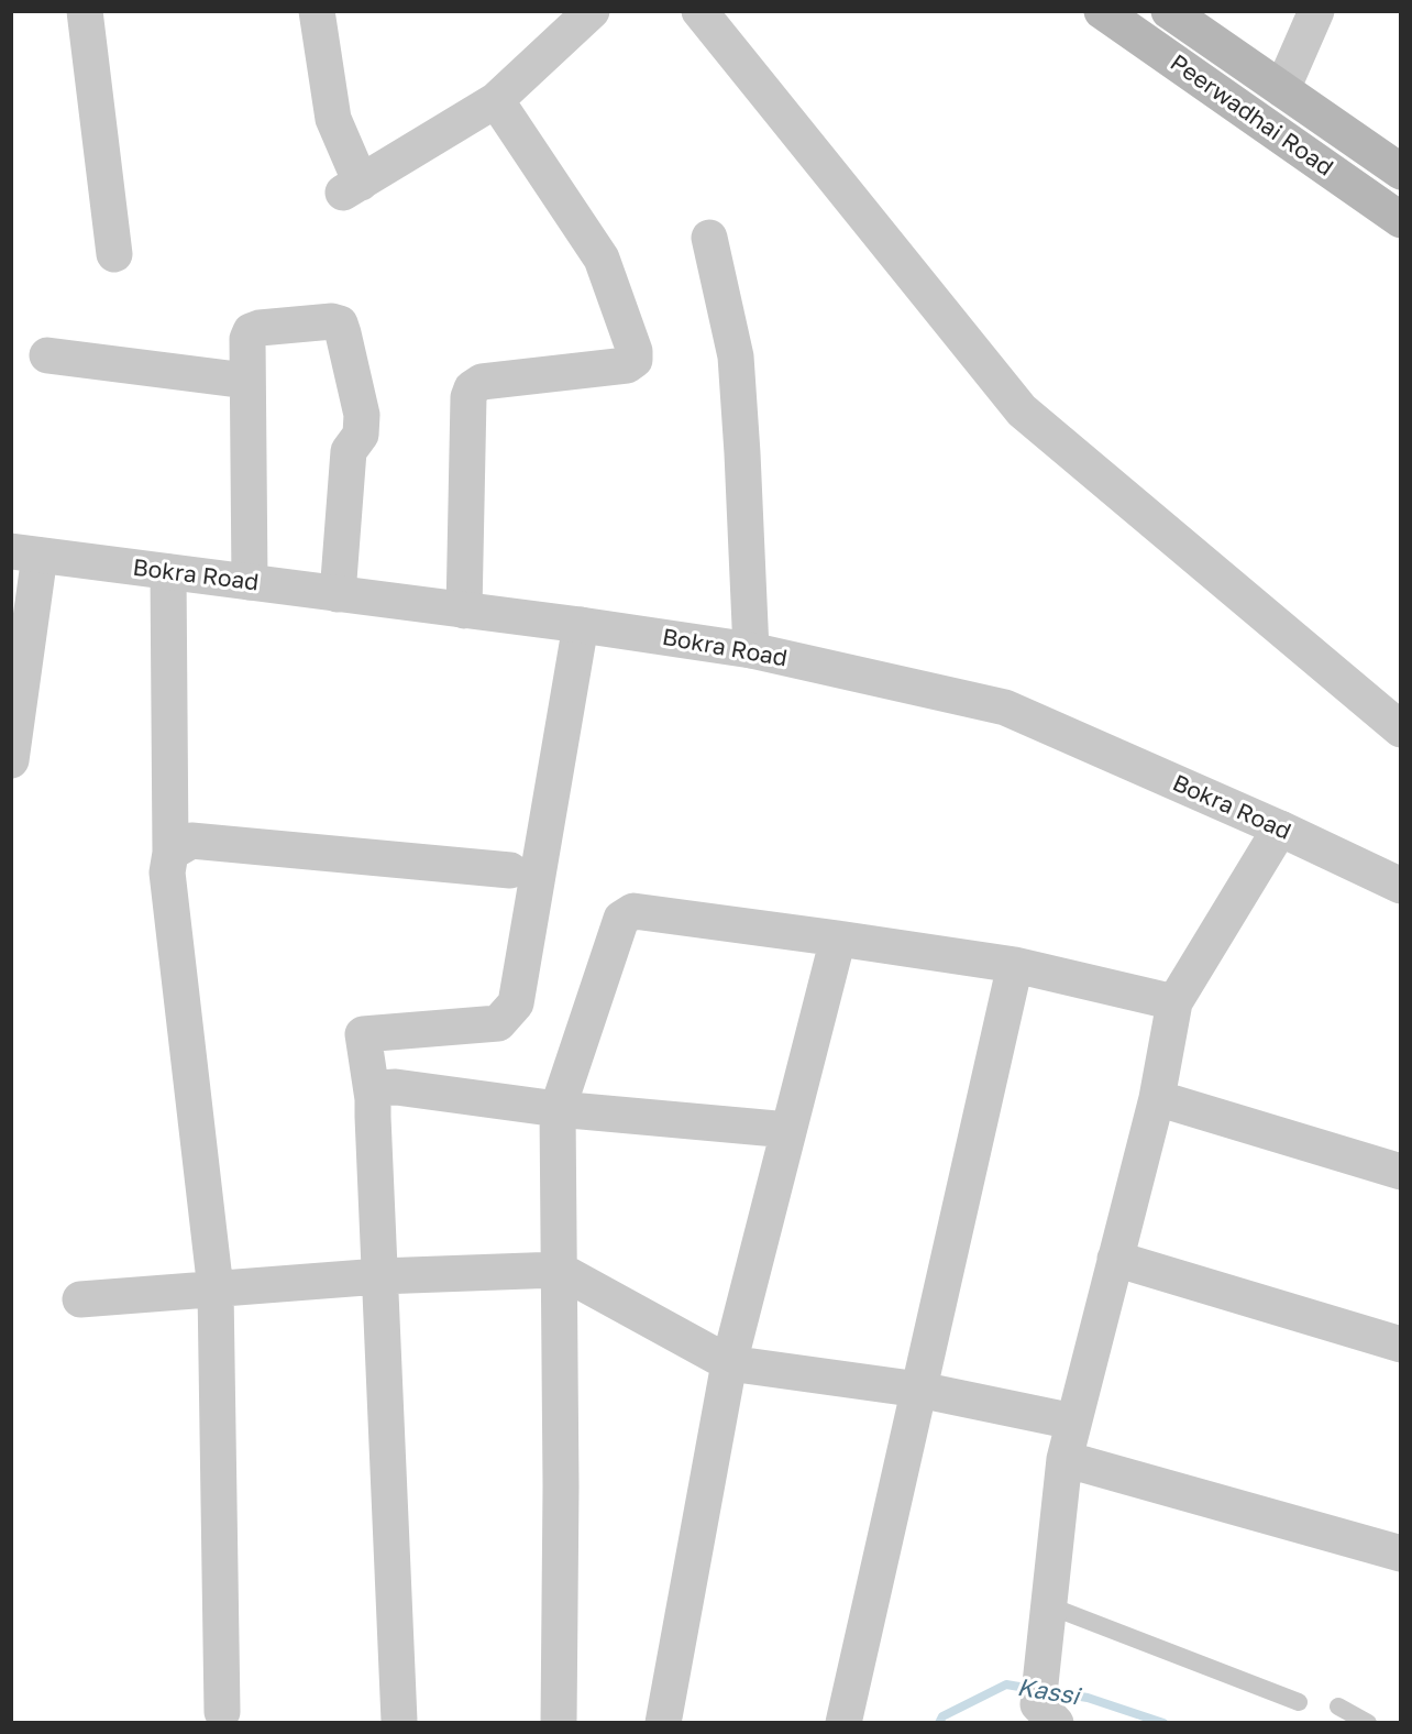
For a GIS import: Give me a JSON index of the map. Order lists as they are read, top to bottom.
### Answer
{
  "streets": {
    "main road": ["Peerwadhai Road"],
    "street": ["Bokra Road"]
  },
  "water": ["Kassi"]
}
